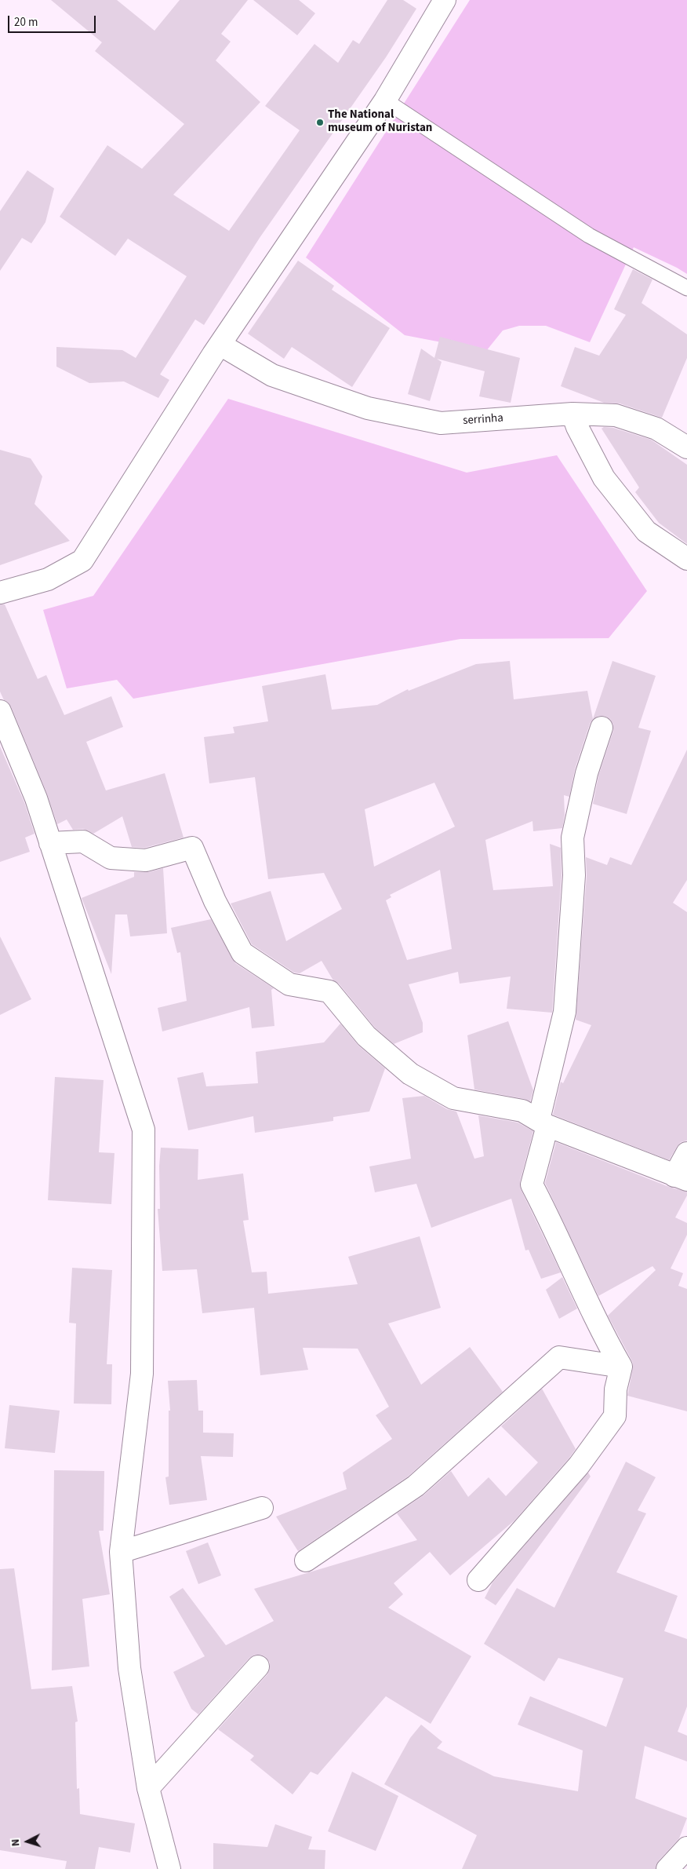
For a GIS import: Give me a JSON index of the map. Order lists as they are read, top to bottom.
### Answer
{
  "streets": {
    "street": ["serrinha"]
  },
  "places": ["The National museum of Nuristan"],
  "scale_bar": "20 m",
  "north": "left"
}
